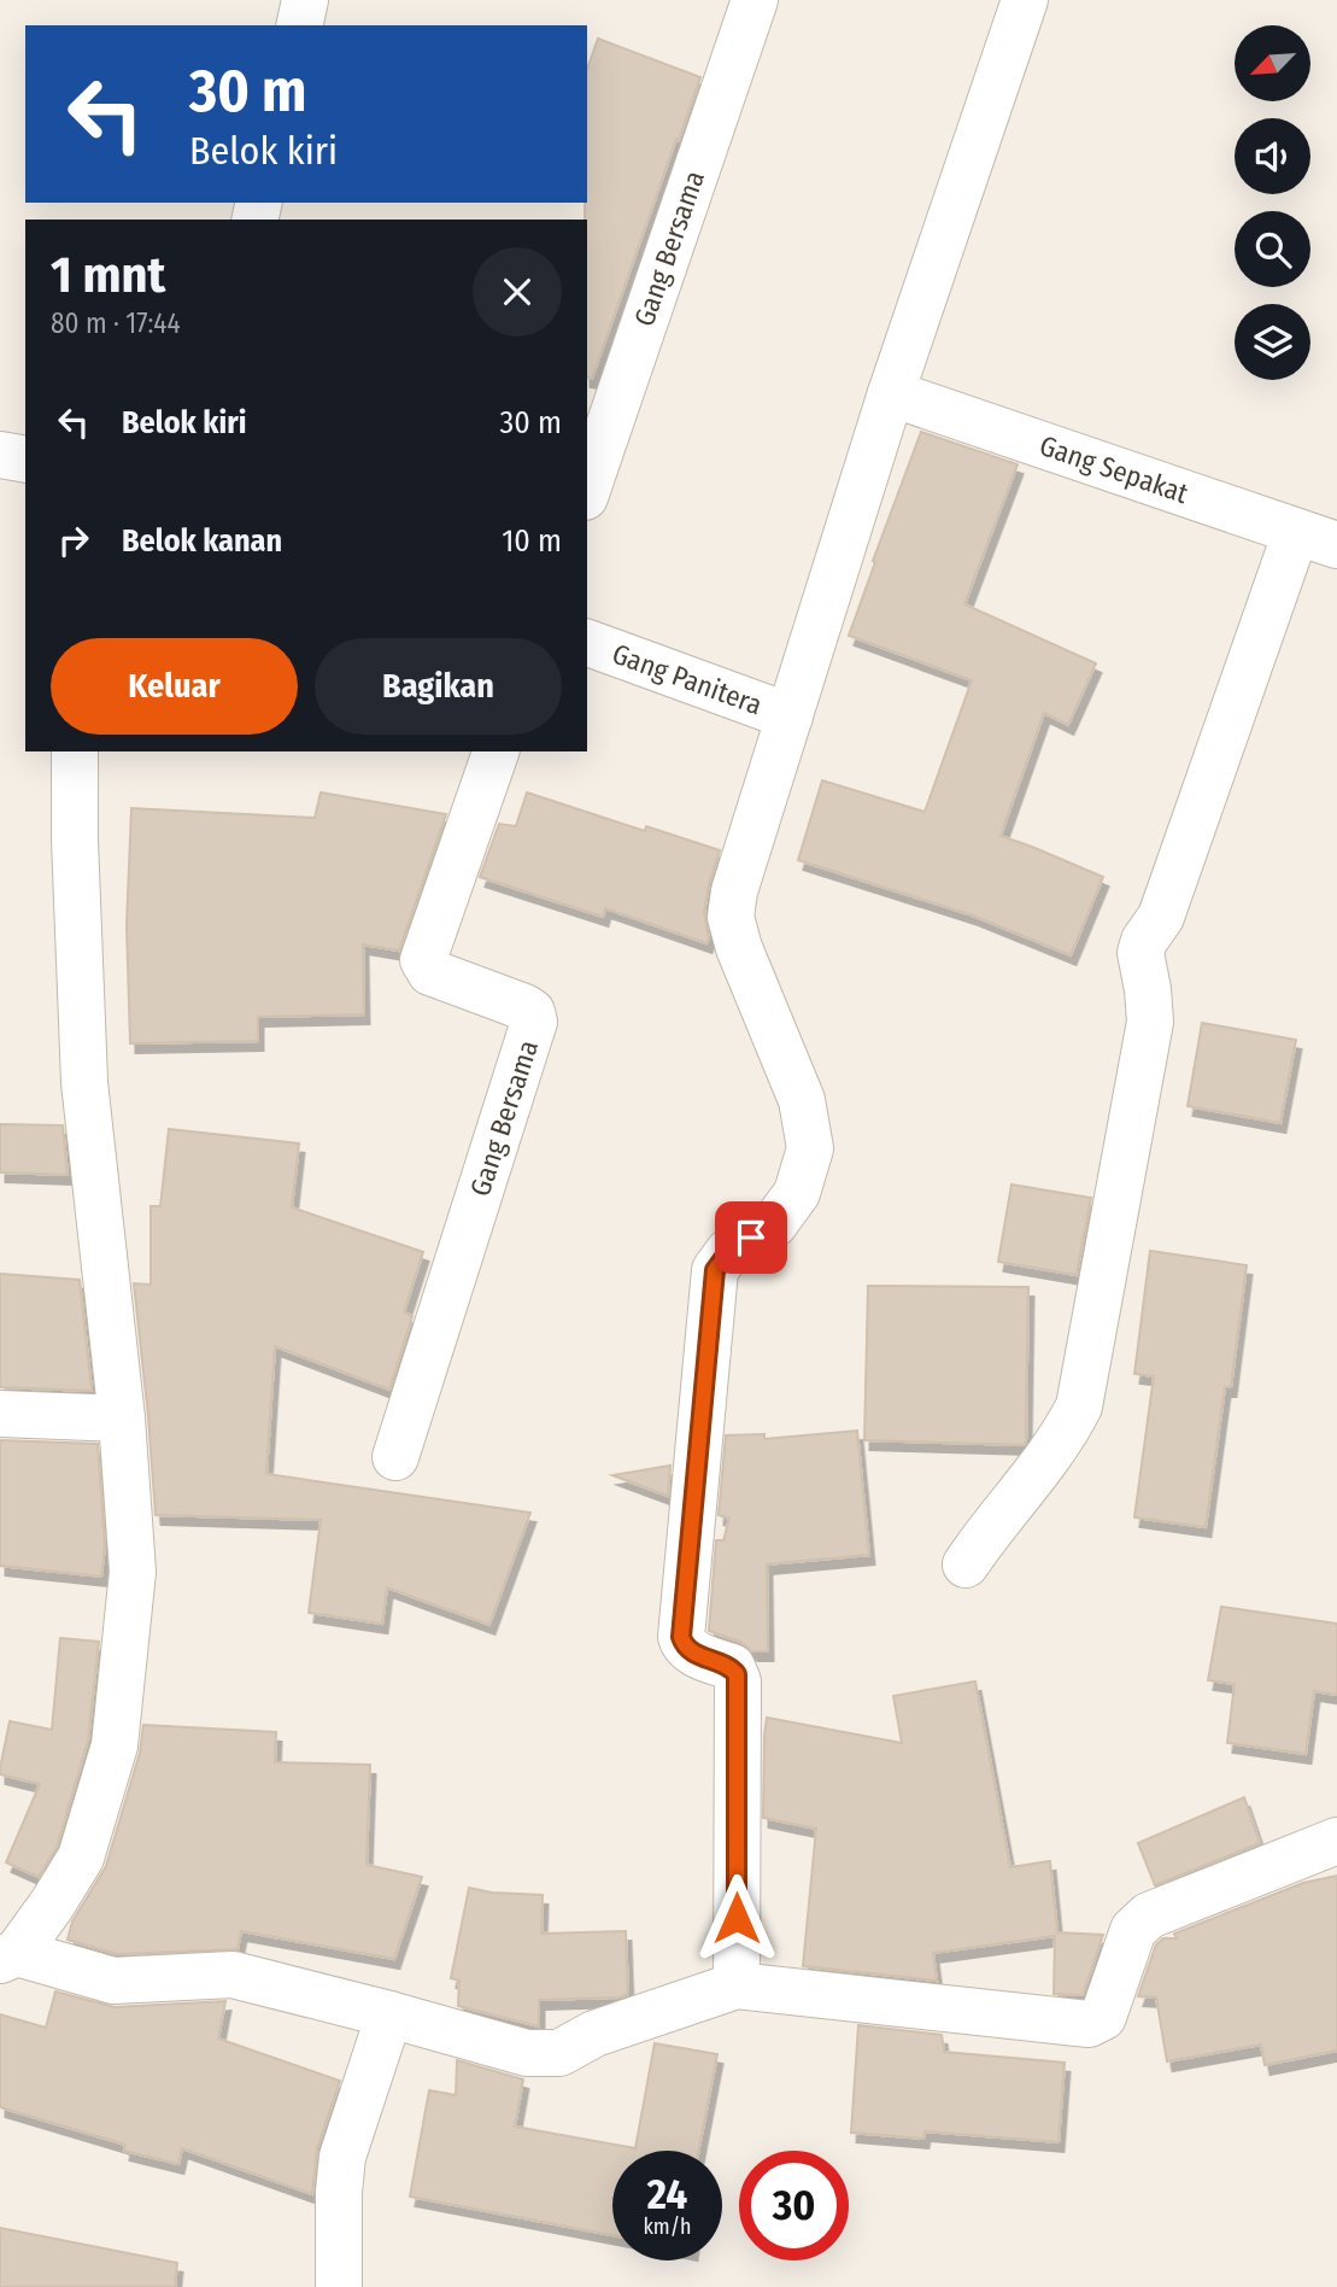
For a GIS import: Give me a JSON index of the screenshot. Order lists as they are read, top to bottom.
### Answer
{
  "streets": {
    "street": ["Gang Bersama", "Gang Sepakat", "Gang Panitera"]
  },
  "north": "bottom left",
  "page": {
    "turn": ["30 m", "Belok kiri"],
    "heading": ["1 mnt", "80 m · 17:44"],
    "list": [
      {
        "name": "Belok kiri",
        "value": "30 m"
      },
      {
        "name": "Belok kanan",
        "value": "10 m"
      }
    ],
    "buttons": ["Keluar", "Bagikan"],
    "speed": "24 km/h",
    "limit": "30"
  }
}
